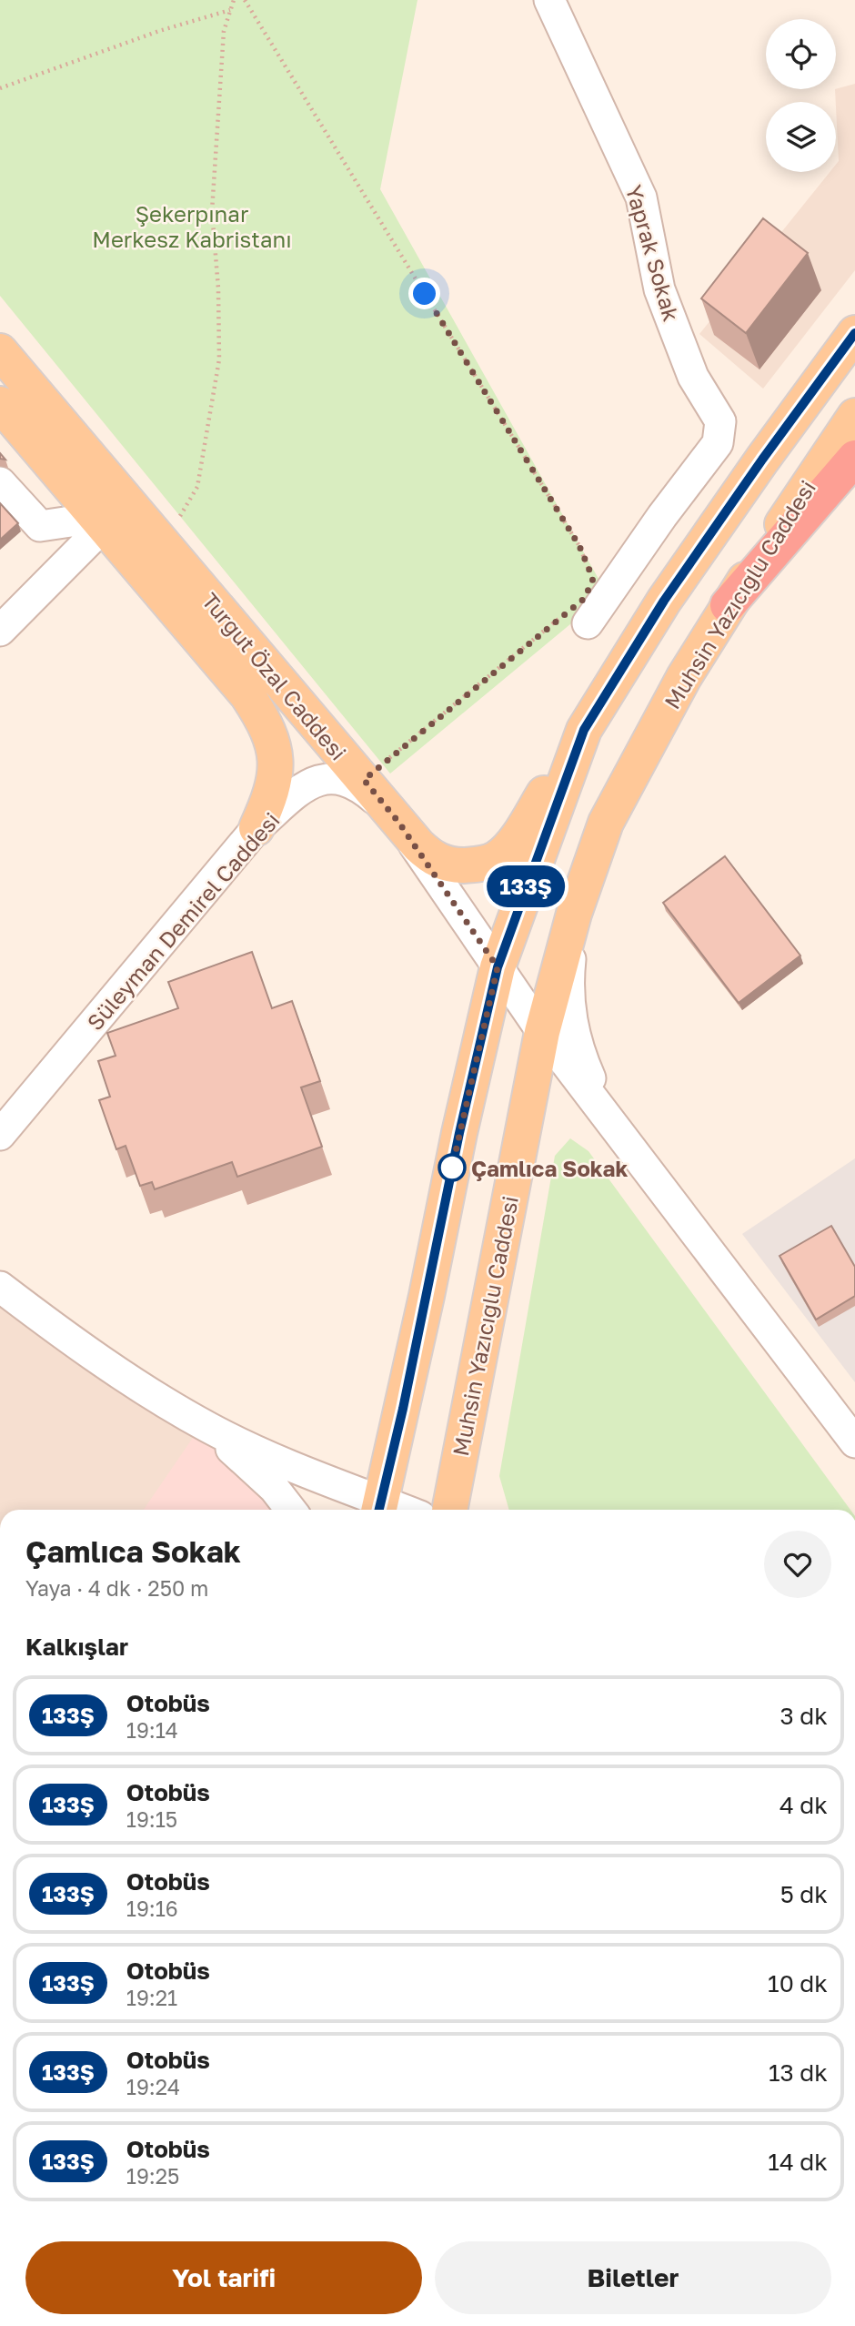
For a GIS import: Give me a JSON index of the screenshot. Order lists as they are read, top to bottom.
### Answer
{
  "streets": {
    "main road": ["Muhsin Yazıcığlu Caddesi", "Turgut Özal Caddesi"],
    "street": ["Yaprak Sokak", "Süleyman Demirel Caddesi"]
  },
  "crossings": [
    ["Muhsin Yazıcığlu Caddesi", "Süleyman Demirel Caddesi"],
    ["Turgut Özal Caddesi", "Süleyman Demirel Caddesi"]
  ],
  "parks": ["Şekerpınar Merkesz Kabristanı"],
  "places": ["Çamlıca Sokak"],
  "lines": ["bus line 133Ş"],
  "page": {
    "on_map": "133Ş",
    "heading": [
      ["Çamlıca Sokak", "Yaya · 4 dk · 250 m"],
      "Kalkışlar"
    ],
    "list": [
      {
        "mark": "133Ş",
        "name": "Otobüs",
        "note": "19:14",
        "value": "3 dk"
      },
      {
        "mark": "133Ş",
        "name": "Otobüs",
        "note": "19:15",
        "value": "4 dk"
      },
      {
        "mark": "133Ş",
        "name": "Otobüs",
        "note": "19:16",
        "value": "5 dk"
      },
      {
        "mark": "133Ş",
        "name": "Otobüs",
        "note": "19:21",
        "value": "10 dk"
      },
      {
        "mark": "133Ş",
        "name": "Otobüs",
        "note": "19:24",
        "value": "13 dk"
      },
      {
        "mark": "133Ş",
        "name": "Otobüs",
        "note": "19:25",
        "value": "14 dk"
      }
    ],
    "buttons": ["Yol tarifi", "Biletler"]
  }
}
